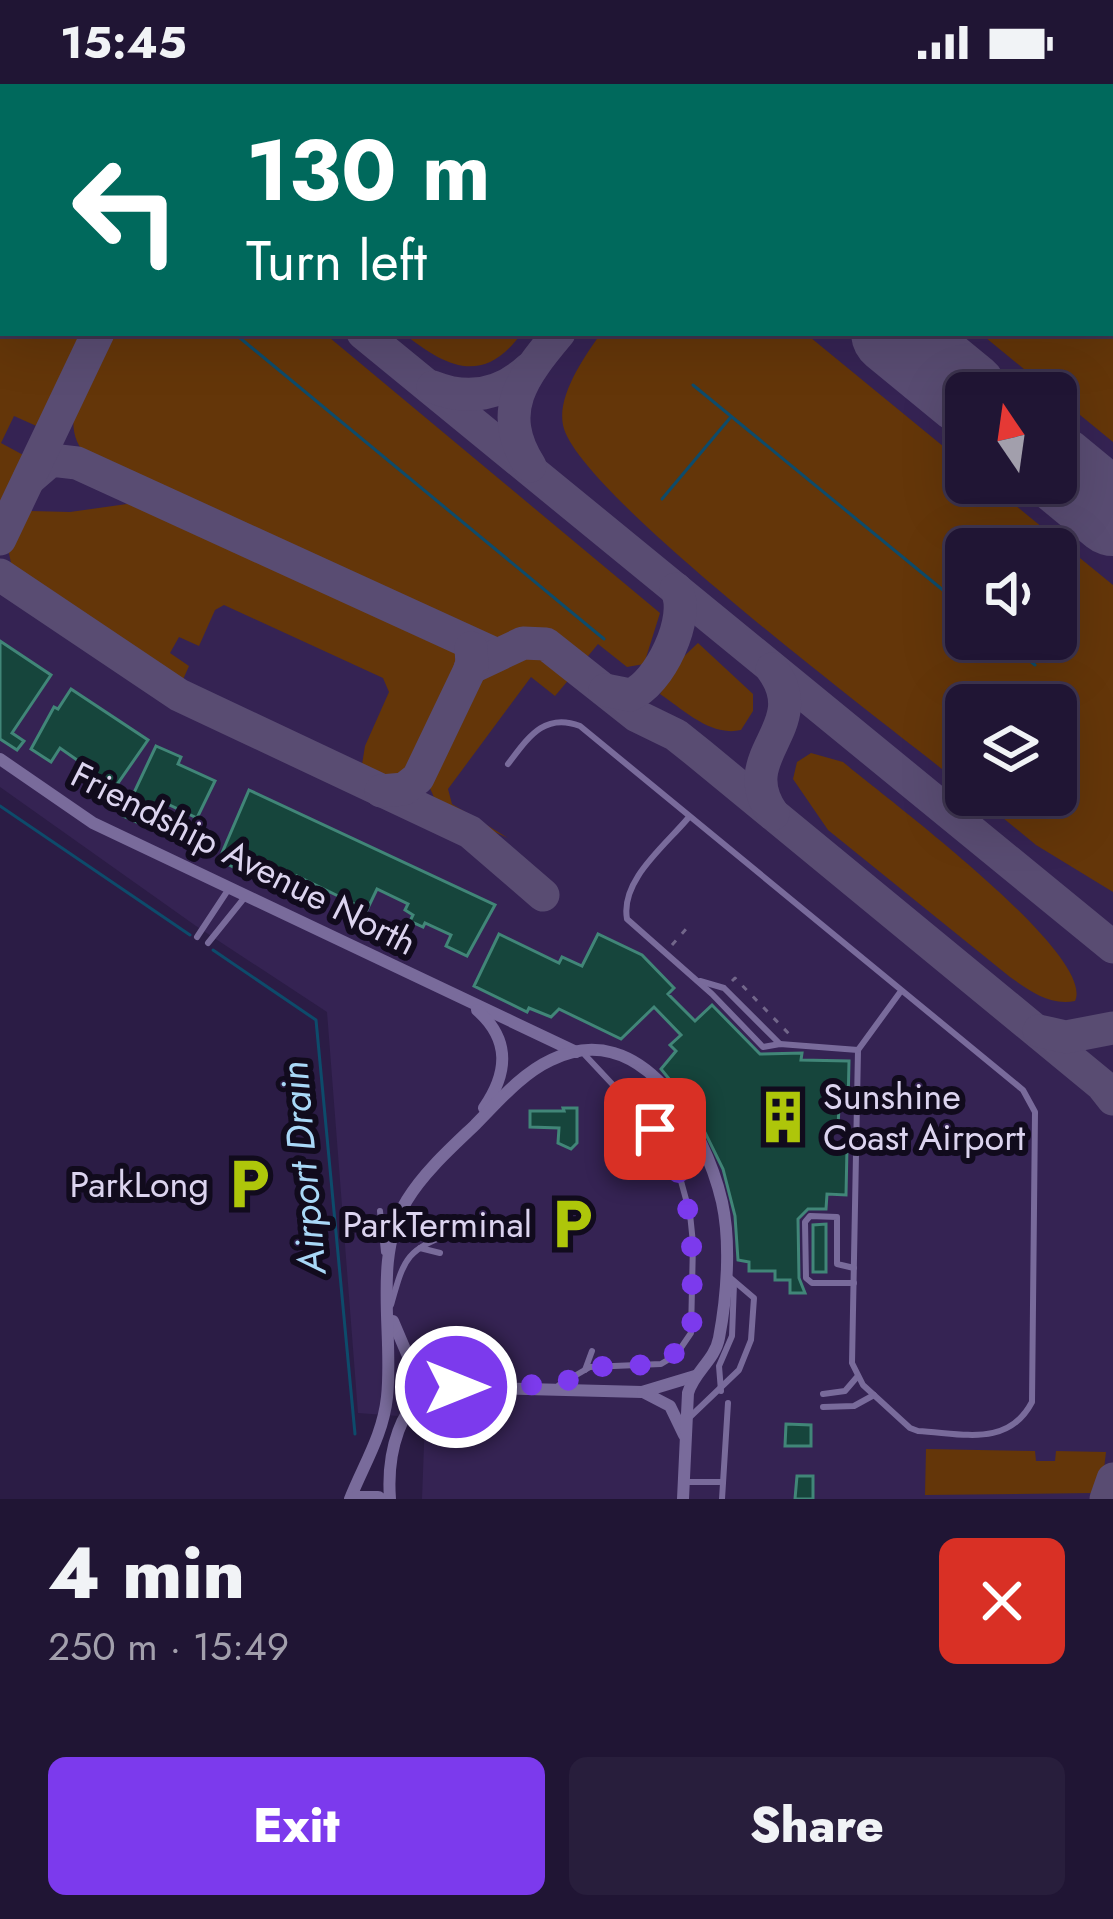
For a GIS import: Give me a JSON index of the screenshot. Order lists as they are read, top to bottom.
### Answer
{
  "streets": {
    "street": ["Friendship Avenue North"]
  },
  "water": ["Airport Drain"],
  "places": {
    "building": ["Sunshine Coast Airport"],
    "parking": ["ParkLong", "ParkTerminal"]
  },
  "north": "top",
  "page": {
    "status": "15:45",
    "turn": ["130 m", "Turn left"],
    "heading": ["4 min", "250 m · 15:49"],
    "buttons": ["Exit", "Share"]
  }
}
